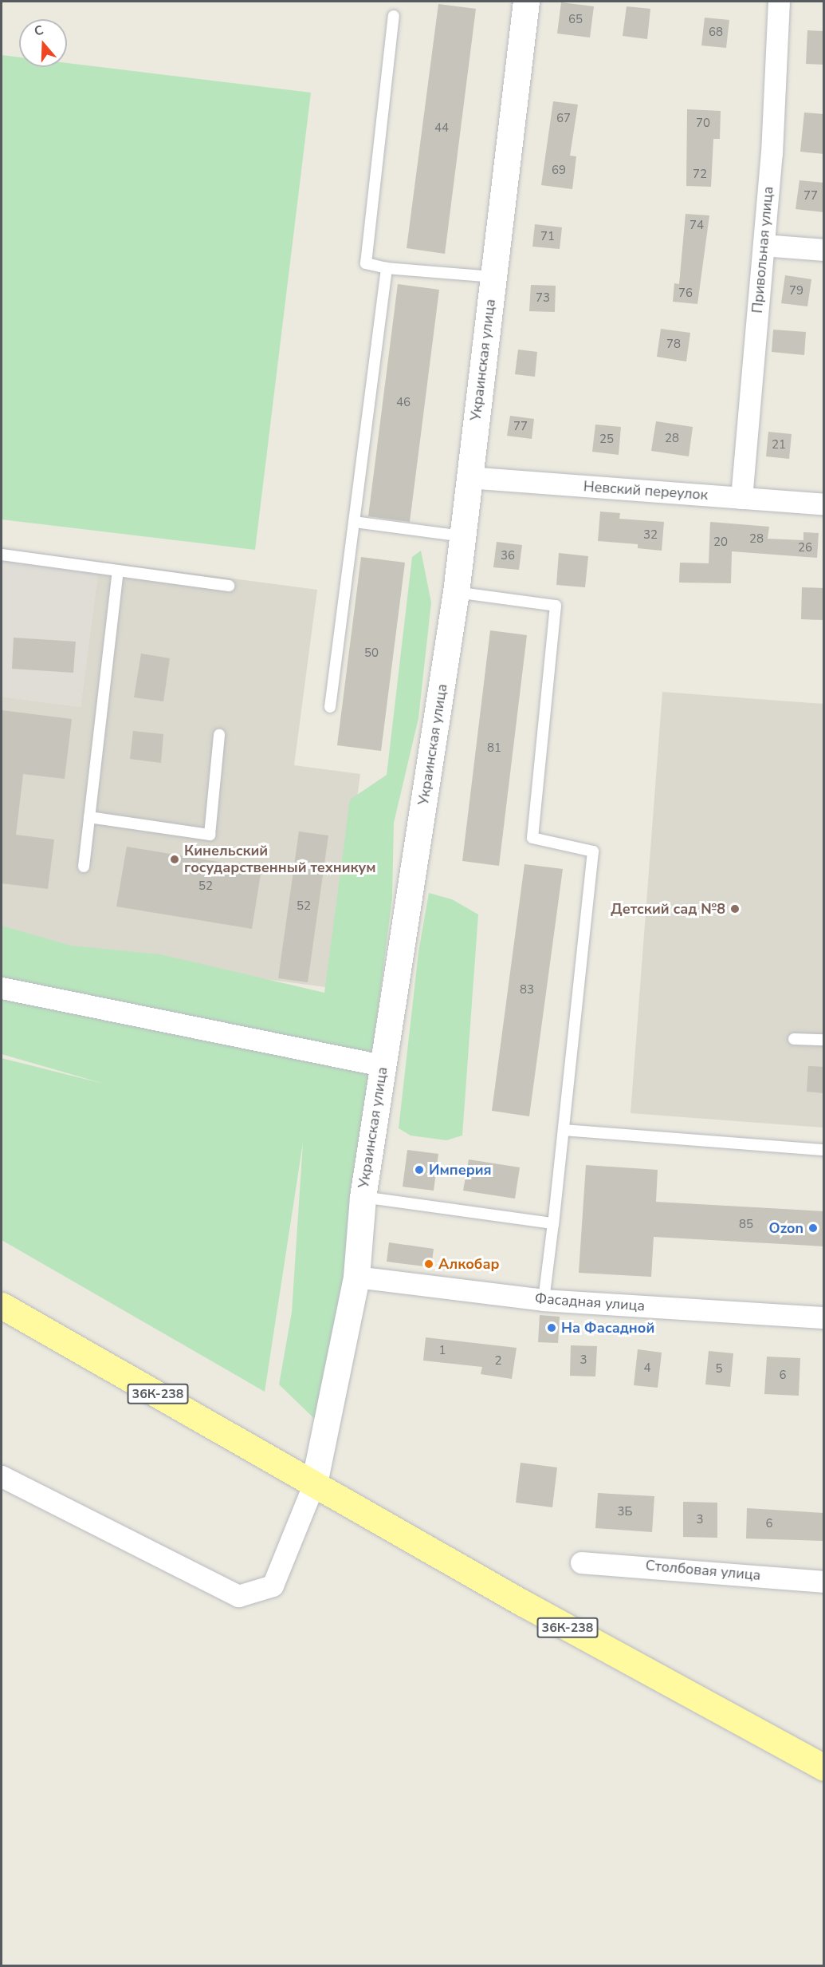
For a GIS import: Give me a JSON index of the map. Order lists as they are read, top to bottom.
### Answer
{
  "streets": {
    "main road": ["Украинская улица", "36К-238"],
    "street": [
      "Привольная улица",
      "Невский переулок",
      "Фасадная улица",
      "Столбовая улица"
    ]
  },
  "crossings": [
    ["Привольная улица", "Невский переулок"],
    ["Украинская улица", "Невский переулок"],
    ["Украинская улица", "Фасадная улица"],
    ["Украинская улица", "36К-238"]
  ],
  "places": [
    "Кинельский государственный техникум",
    "Детский сад №8",
    "Империя",
    "Ozon",
    "Алкобар",
    "На Фасадной"
  ],
  "house_numbers": [
    "65",
    "68",
    "67",
    "70",
    "44",
    "69",
    "72",
    "77",
    "74",
    "71",
    "79",
    "76",
    "73",
    "78",
    "46",
    "77",
    "28",
    "25",
    "21",
    "32",
    "28",
    "20",
    "26",
    "36",
    "50",
    "81",
    "52",
    "52",
    "83",
    "85",
    "1",
    "3",
    "2",
    "4",
    "5",
    "6",
    "3Б",
    "3",
    "6"
  ],
  "north": "top"
}
